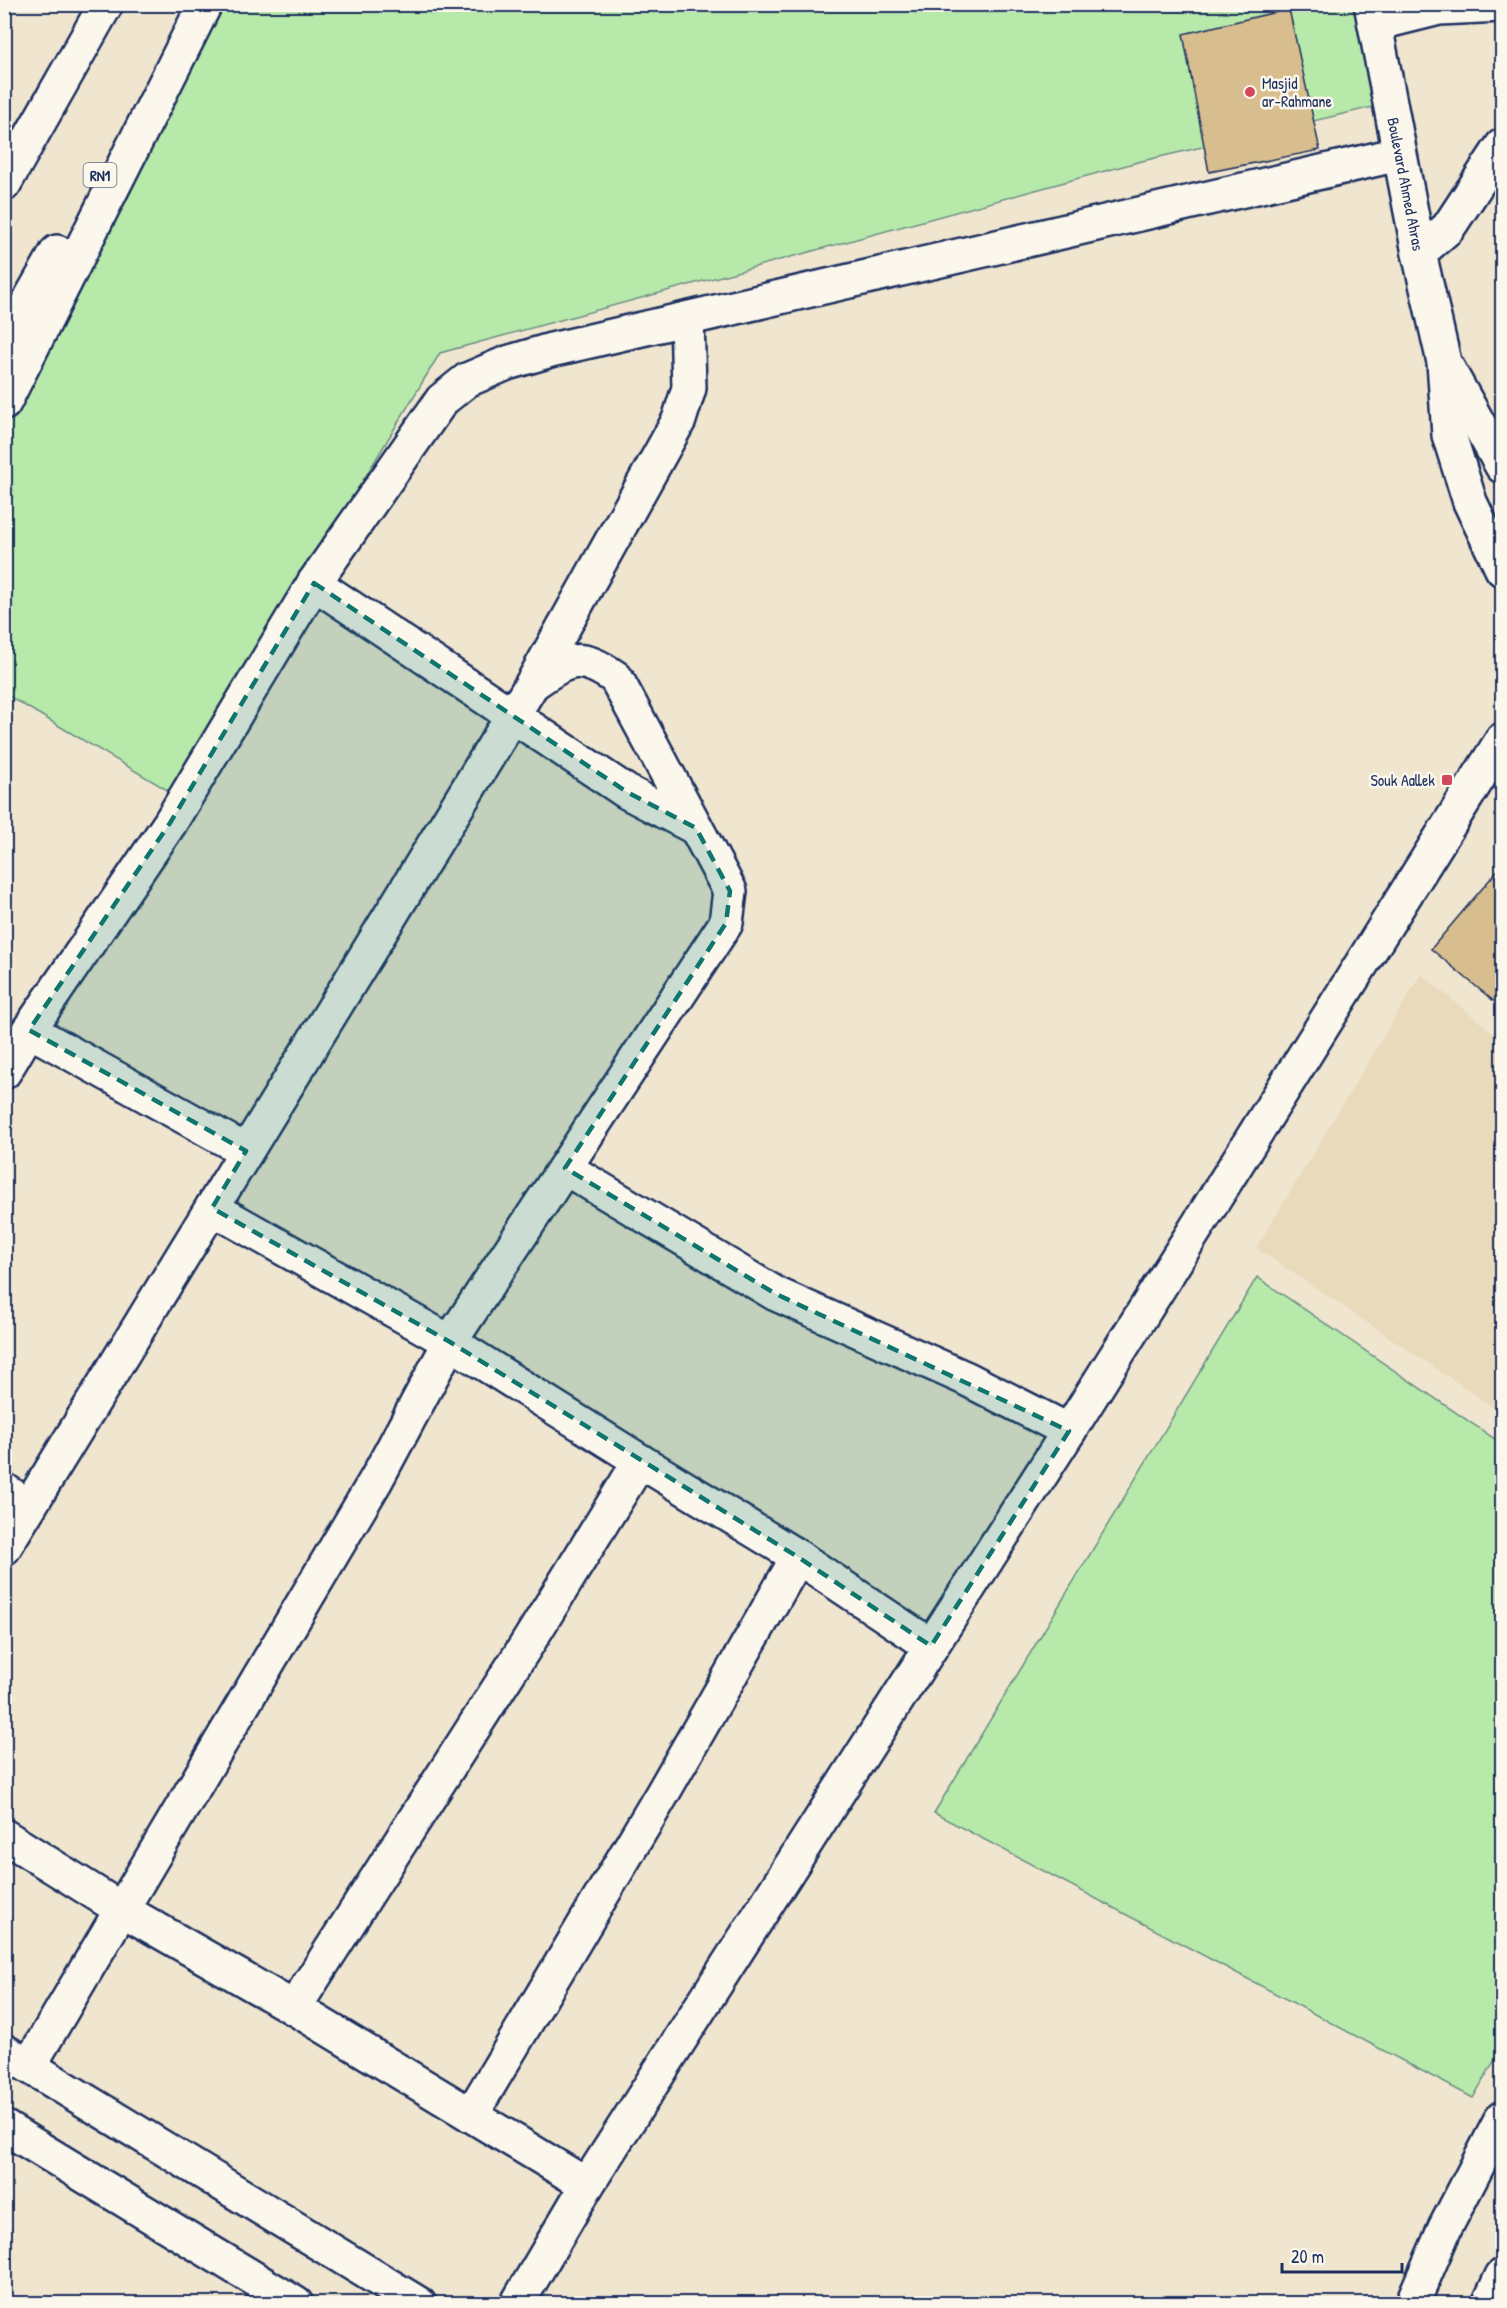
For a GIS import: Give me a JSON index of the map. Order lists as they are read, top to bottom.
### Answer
{
  "streets": {
    "main road": ["RN1", "Boulevard Ahmed Ahras"]
  },
  "places": {
    "other": ["Masjid ar-Rahmane"],
    "transit": ["Souk Aallek"]
  },
  "scale_bar": "20 m"
}
